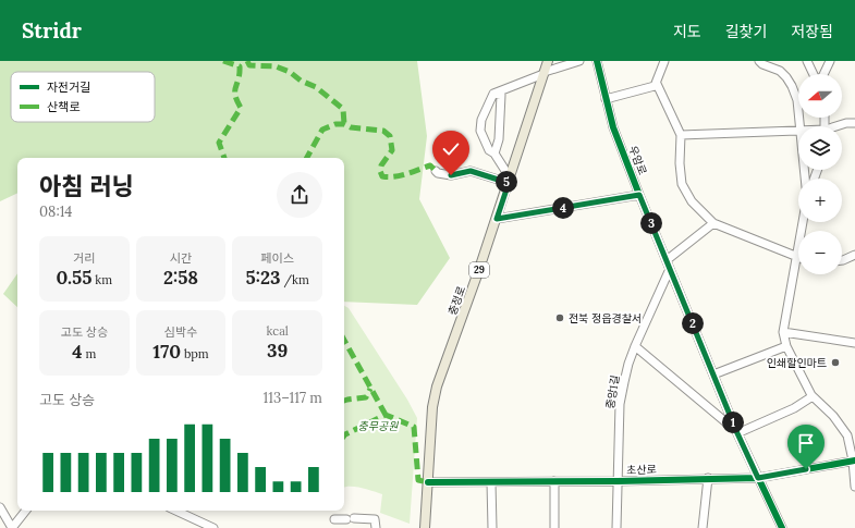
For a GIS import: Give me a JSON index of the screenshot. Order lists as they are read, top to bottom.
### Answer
{
  "streets": {
    "main road": ["29", "충정로"],
    "street": ["우암로", "중앙1길", "초산로"]
  },
  "crossings": [
    ["우암로", "중앙1길"],
    ["우암로", "초산로"],
    ["충정로", "초산로"],
    ["중앙1길", "초산로"]
  ],
  "parks": ["충무공원"],
  "places": ["전북 정읍경찰서", "인쇄할인마트"],
  "legend": ["자전거길", "산책로"],
  "north": "left",
  "page": {
    "header": "Stridr",
    "nav": ["지도", "길찾기", "저장됨"],
    "map_buttons": ["+", "−"],
    "heading": ["아침 러닝", "08:14"],
    "pins": [
      "5",
      "4",
      "3",
      "2",
      "1"
    ],
    "stats": [
      ["거리", "0.55 km"],
      ["시간", "2:58"],
      ["페이스", "5:23 /km"],
      ["고도 상승", "4 m"],
      ["심박수", "170 bpm"],
      ["kcal", "39"]
    ],
    "chart": ["고도 상승", "113–117 m"]
  }
}
